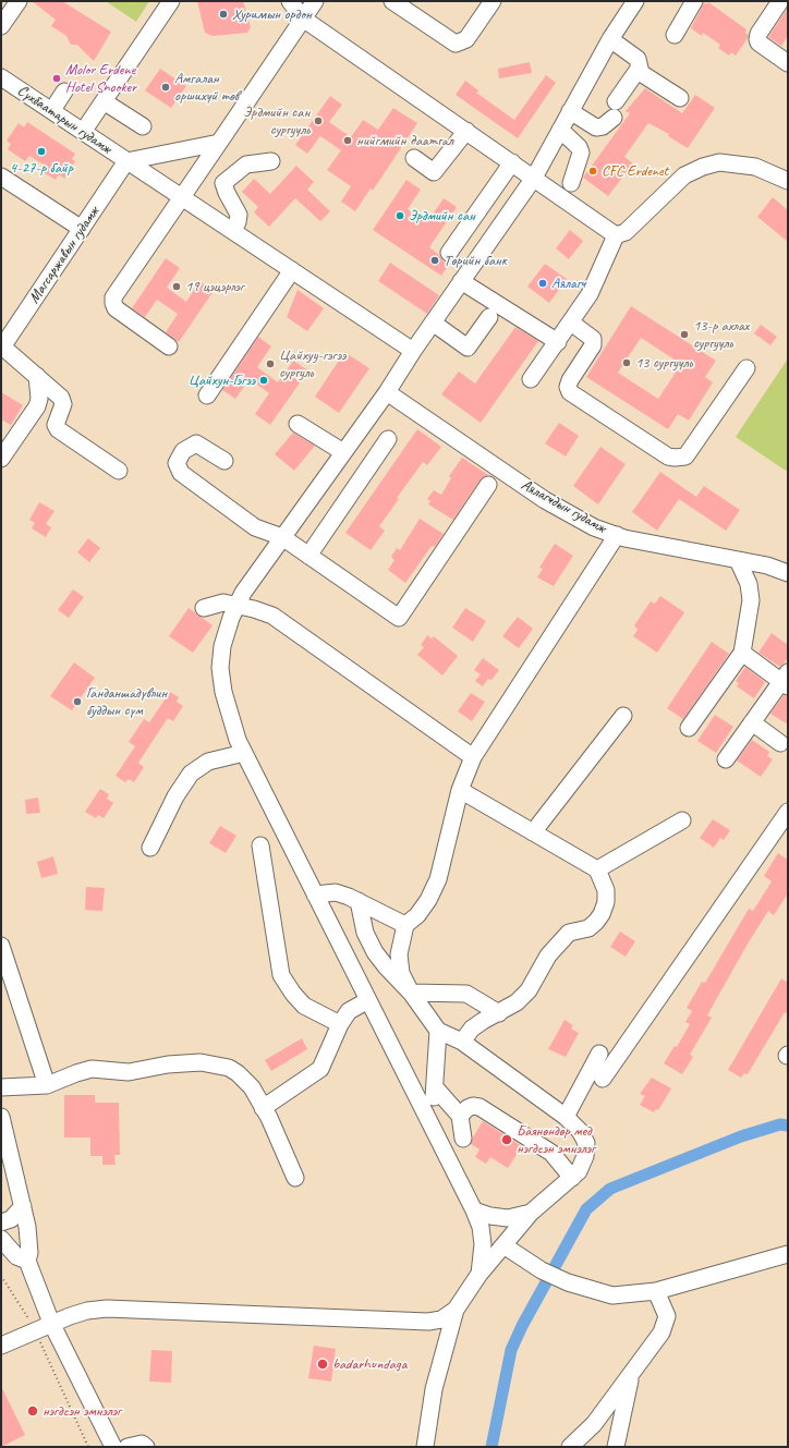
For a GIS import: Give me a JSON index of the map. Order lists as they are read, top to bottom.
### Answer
{
  "streets": {
    "street": ["Сүхбаатарын гудамж", "Магсаржавын гудамж", "Аялагчдын гудамж"]
  },
  "crossings": [
    ["Сүхбаатарын гудамж", "Магсаржавын гудамж"]
  ],
  "places": [
    "Хуримын ордон",
    "Molor Erdene Hotel Snooker",
    "Амгалан оршихуй төв",
    "Эрдмийн сан сургууль",
    "нийгмийн даатгал",
    "4-27-р байр",
    "CFC Erdenet",
    "Эрдмийн сан",
    "Төрийн банк",
    "Аялагч",
    "19 цэцэрлэг",
    "13-р ахлах сургууль",
    "13 сургууль",
    "Цайхуу-гэгээ сургуль",
    "Цайхун-Гэгээ",
    "Ганданшадүвлин буддын сүм",
    "Баянөндөр мед нэгдсэн эмнэлэг",
    "badarhundaga",
    "нэгдсэн эмнэлэг"
  ]
}
